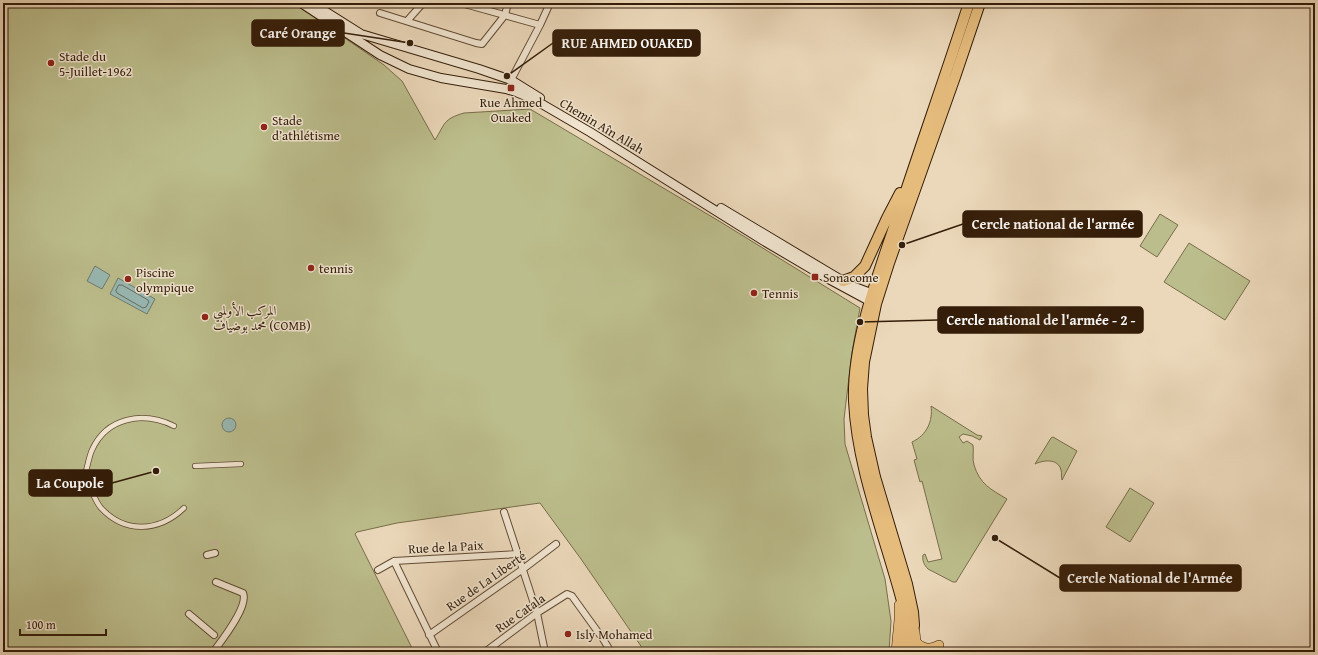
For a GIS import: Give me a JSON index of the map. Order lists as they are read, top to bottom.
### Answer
{
  "streets": {
    "main road": ["Chemin Aîn Allah"],
    "street": ["Rue de la Paix", "Rue de La Liberté", "Rue Catala"]
  },
  "places": {
    "other": [
      "Caré Orange",
      "Stade du 5-Juillet-1962",
      "RUE AHMED OUAKED",
      "Stade d’athlétisme",
      "Cercle national de l'armée",
      "tennis",
      "Piscine olympique",
      "Tennis",
      "المركب الأولمبي محمد بوضياف (COMB)",
      "Cercle national de l'armée - 2 -",
      "La Coupole",
      "Cercle National de l'Armée",
      "Isly Mohamed"
    ],
    "transit": ["Rue Ahmed Ouaked", "Sonacome"]
  },
  "scale_bar": "100 m"
}
